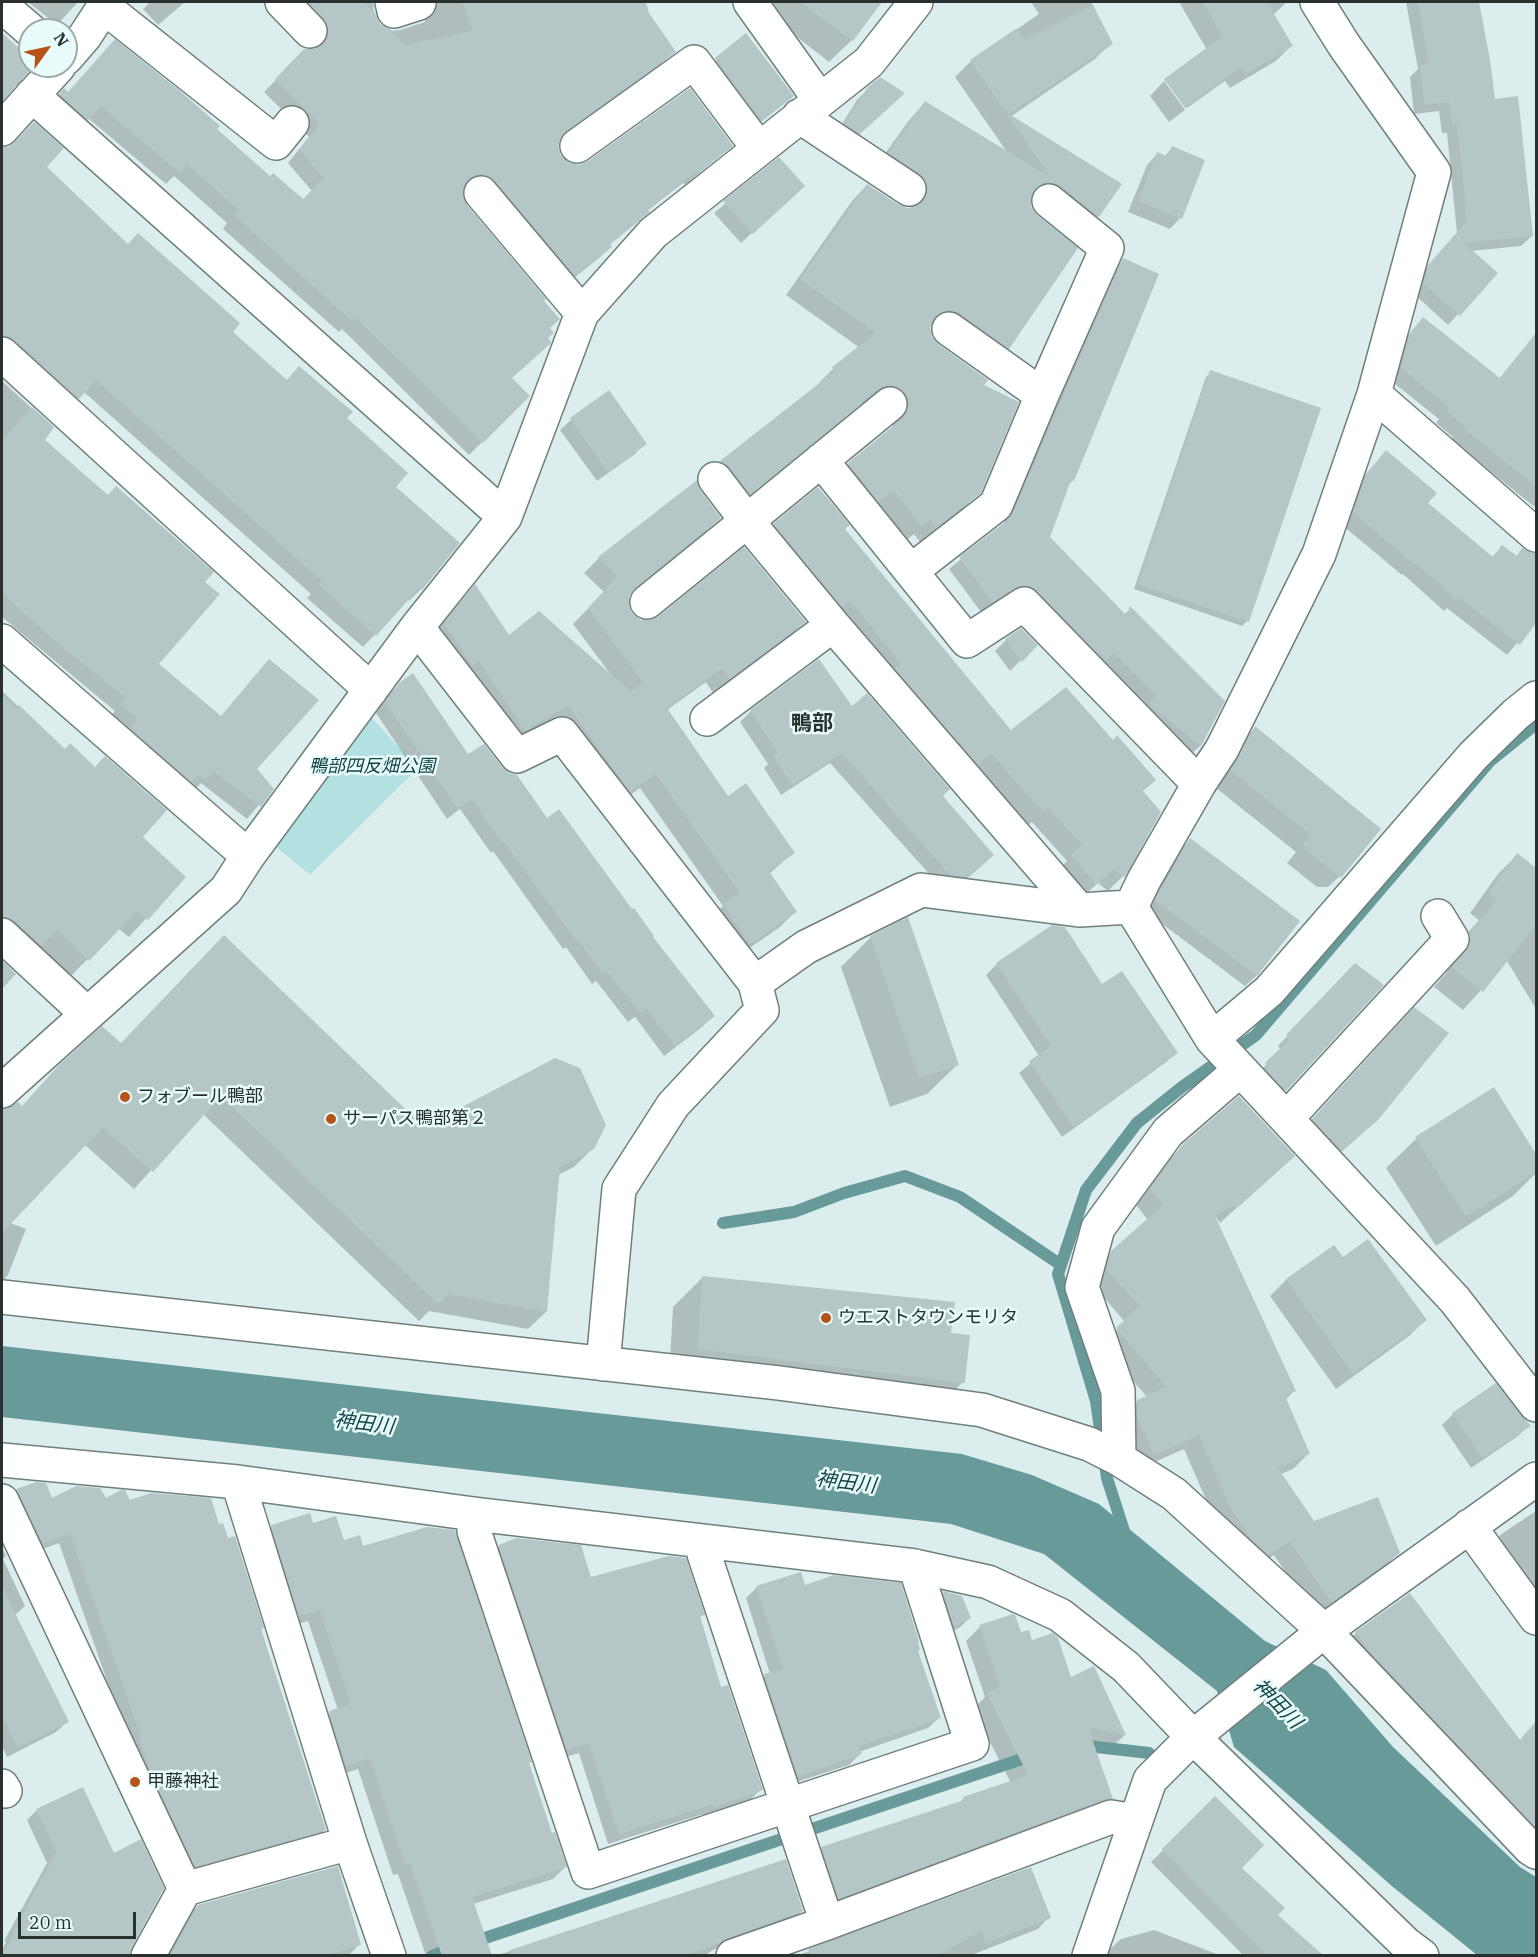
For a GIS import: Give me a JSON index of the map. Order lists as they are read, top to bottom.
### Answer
{
  "districts": ["鴨部"],
  "water": ["神田川"],
  "parks": ["鴨部四反畑公園"],
  "places": [
    "フォブール鴨部",
    "サーパス鴨部第２",
    "ウエストタウンモリタ",
    "甲藤神社"
  ],
  "scale_bar": "20 m",
  "north": "top right"
}
